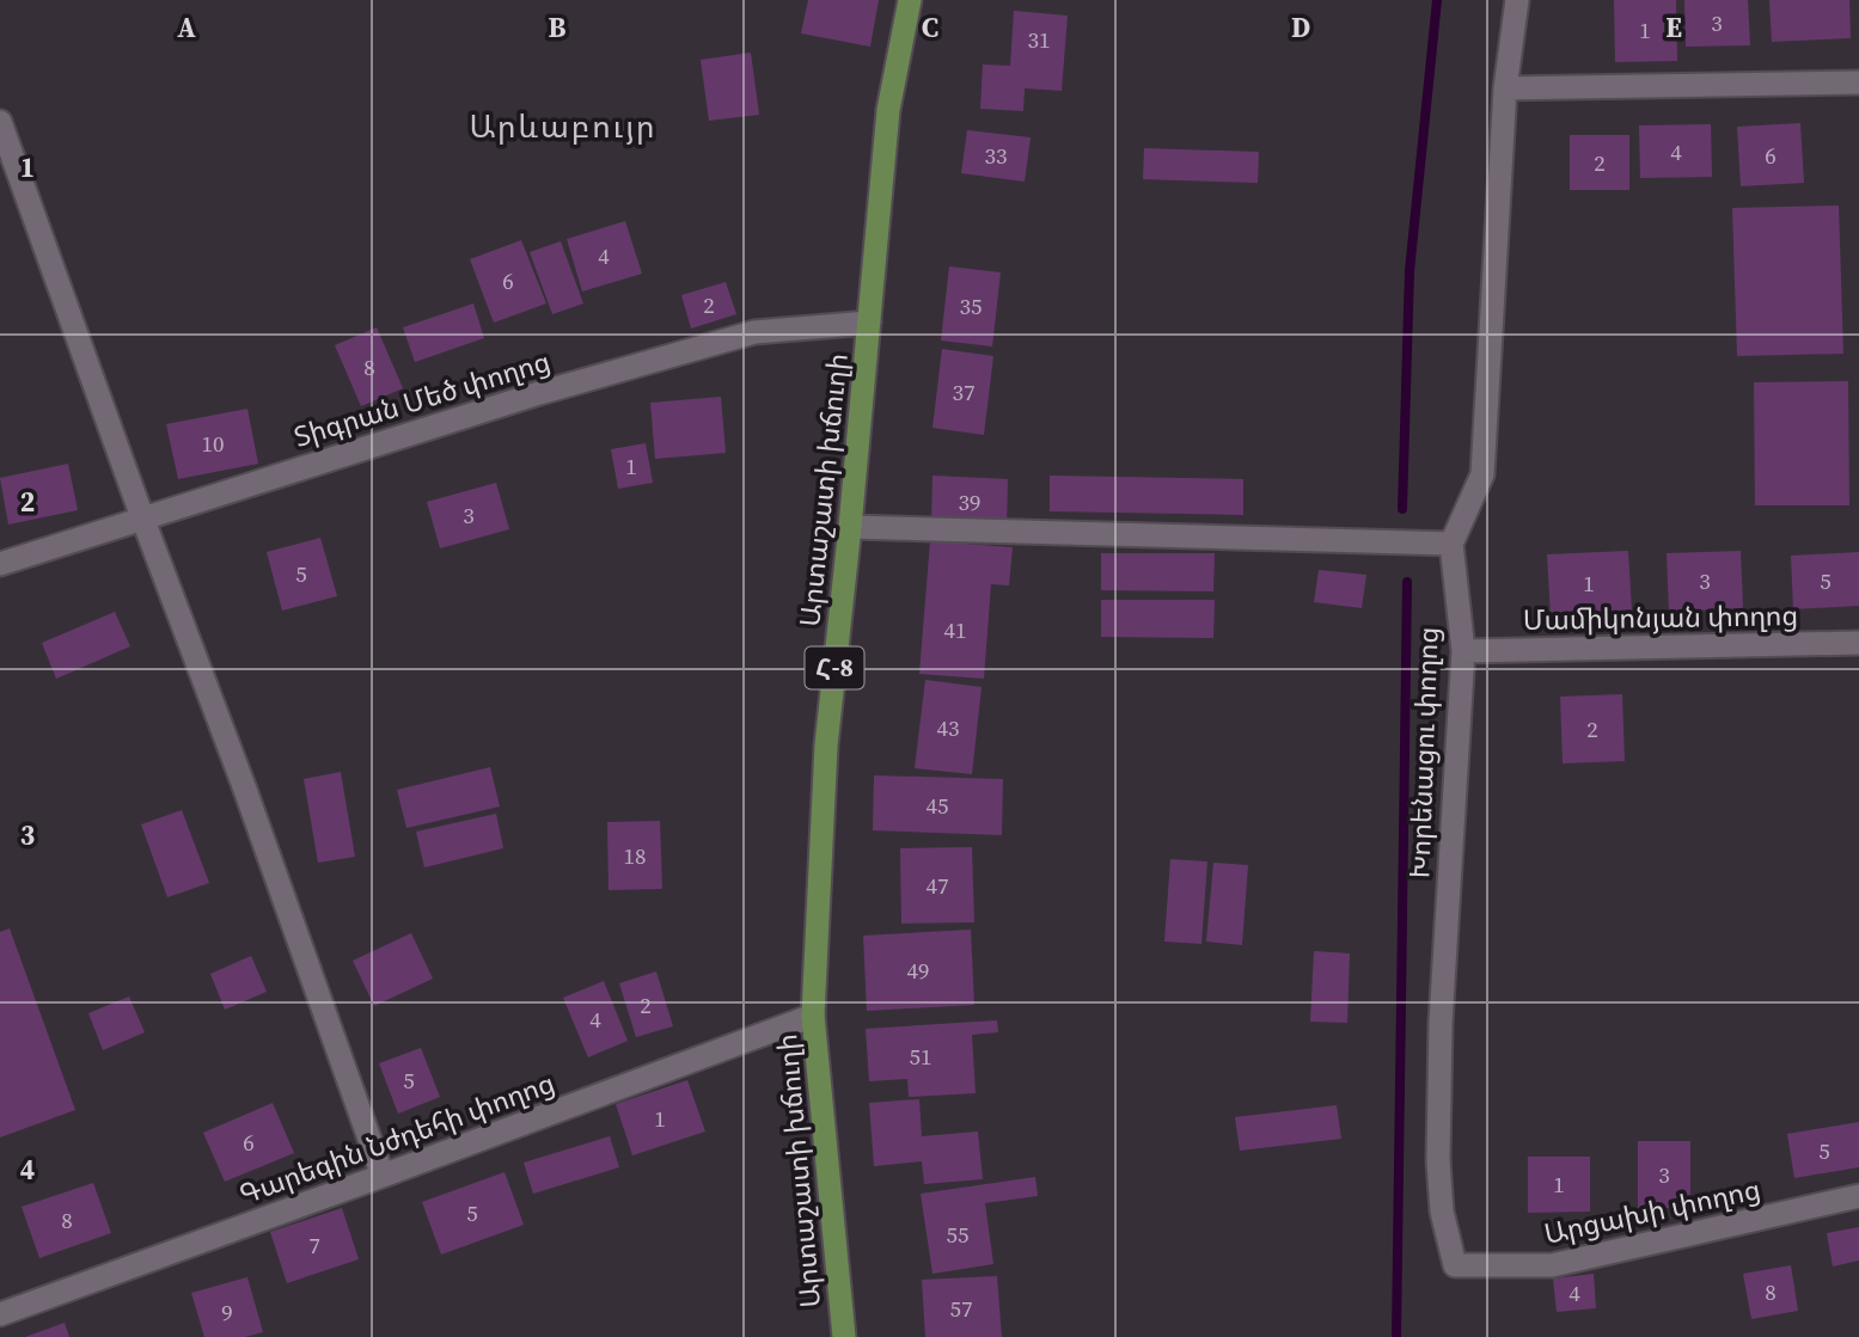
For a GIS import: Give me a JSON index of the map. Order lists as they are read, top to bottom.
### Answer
{
  "streets": {
    "main road": ["Արտաշատի խճուղի", "Հ-8"],
    "street": [
      "Տիգրան Մեծ փողոց",
      "Մամիկոնյան փողոց",
      "Խորենացու փողոց",
      "Գարեգին Նժդեհի փողոց",
      "Արցախի փողոց"
    ]
  },
  "crossings": [
    ["Տիգրան Մեծ փողոց", "Արտաշատի խճուղի"],
    ["Արտաշատի խճուղի", "Գարեգին Նժդեհի փողոց"],
    ["Մամիկոնյան փողոց", "Խորենացու փողոց"],
    ["Խորենացու փողոց", "Արցախի փողոց"]
  ],
  "districts": ["Արևաբույր"],
  "house_numbers": [
    "3",
    "1",
    "31",
    "4",
    "33",
    "6",
    "2",
    "4",
    "6",
    "2",
    "35",
    "8",
    "37",
    "10",
    "1",
    "39",
    "3",
    "5",
    "3",
    "5",
    "1",
    "41",
    "43",
    "2",
    "45",
    "18",
    "47",
    "49",
    "2",
    "4",
    "51",
    "5",
    "1",
    "6",
    "5",
    "3",
    "1",
    "5",
    "8",
    "55",
    "7",
    "8",
    "4",
    "57",
    "9"
  ],
  "grid": {
    "columns": [
      "A",
      "B",
      "C",
      "D",
      "E"
    ],
    "rows": [
      "1",
      "2",
      "3",
      "4"
    ]
  }
}
